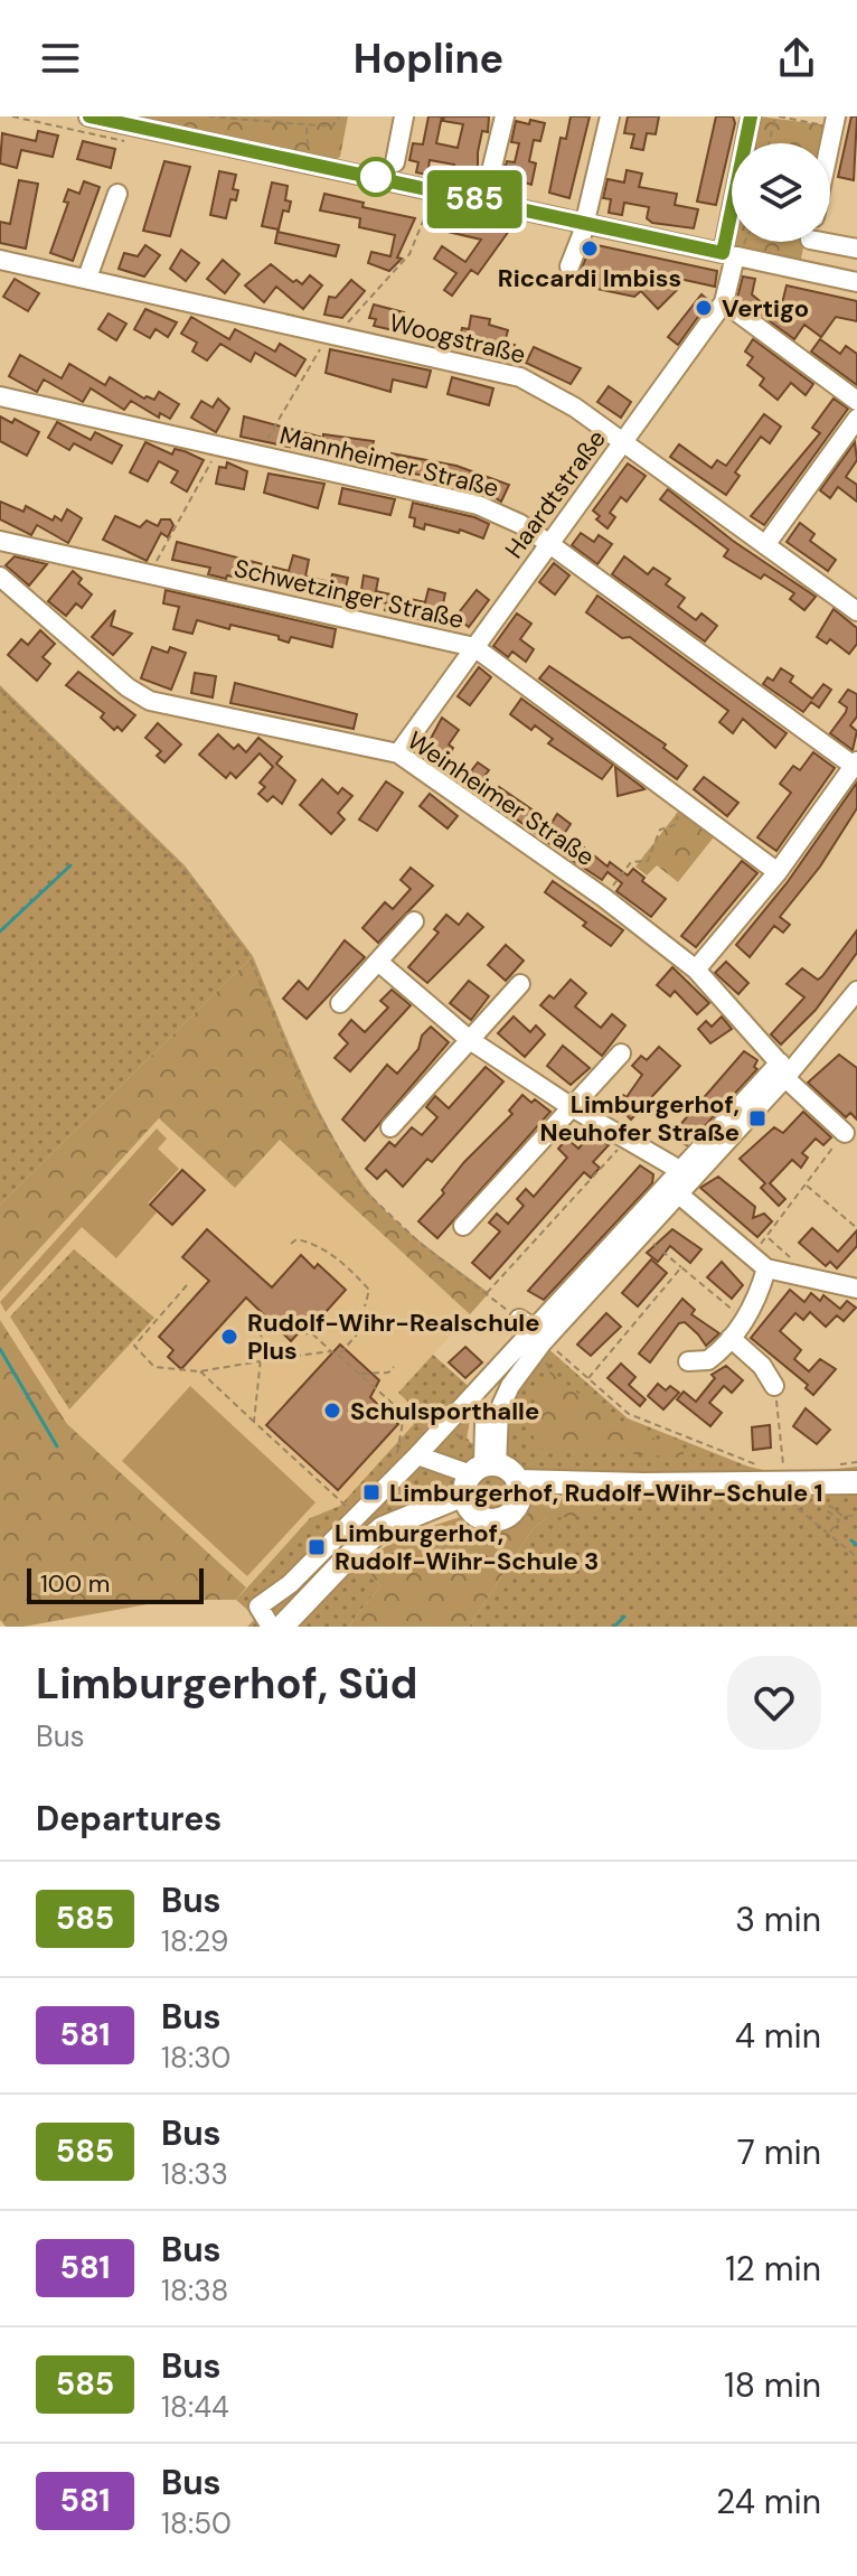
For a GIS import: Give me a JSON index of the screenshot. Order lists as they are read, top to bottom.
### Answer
{
  "streets": {
    "street": [
      "Woogstraße",
      "Mannheimer Straße",
      "Haardtstraße",
      "Schwetzinger Straße",
      "Weinheimer Straße"
    ]
  },
  "crossings": [
    ["Woogstraße", "Haardtstraße"],
    ["Mannheimer Straße", "Haardtstraße"],
    ["Haardtstraße", "Schwetzinger Straße"],
    ["Haardtstraße", "Weinheimer Straße"]
  ],
  "places": {
    "other": [
      "Riccardi Imbiss",
      "Vertigo",
      "Rudolf-Wihr-Realschule Plus",
      "Schulsporthalle"
    ],
    "transit": ["Limburgerhof, Neuhofer Straße", "Limburgerhof, Rudolf-Wihr-Schule 1", "Limburgerhof, Rudolf-Wihr-Schule 3"]
  },
  "lines": ["bus line 585"],
  "scale_bar": "100 m",
  "page": {
    "header": "Hopline",
    "on_map": "585",
    "scale": "100 m",
    "heading": [
      ["Limburgerhof, Süd", "Bus"],
      "Departures"
    ],
    "list": [
      {
        "mark": "585",
        "name": "Bus",
        "note": "18:29",
        "value": "3 min"
      },
      {
        "mark": "581",
        "name": "Bus",
        "note": "18:30",
        "value": "4 min"
      },
      {
        "mark": "585",
        "name": "Bus",
        "note": "18:33",
        "value": "7 min"
      },
      {
        "mark": "581",
        "name": "Bus",
        "note": "18:38",
        "value": "12 min"
      },
      {
        "mark": "585",
        "name": "Bus",
        "note": "18:44",
        "value": "18 min"
      },
      {
        "mark": "581",
        "name": "Bus",
        "note": "18:50",
        "value": "24 min"
      }
    ]
  }
}
